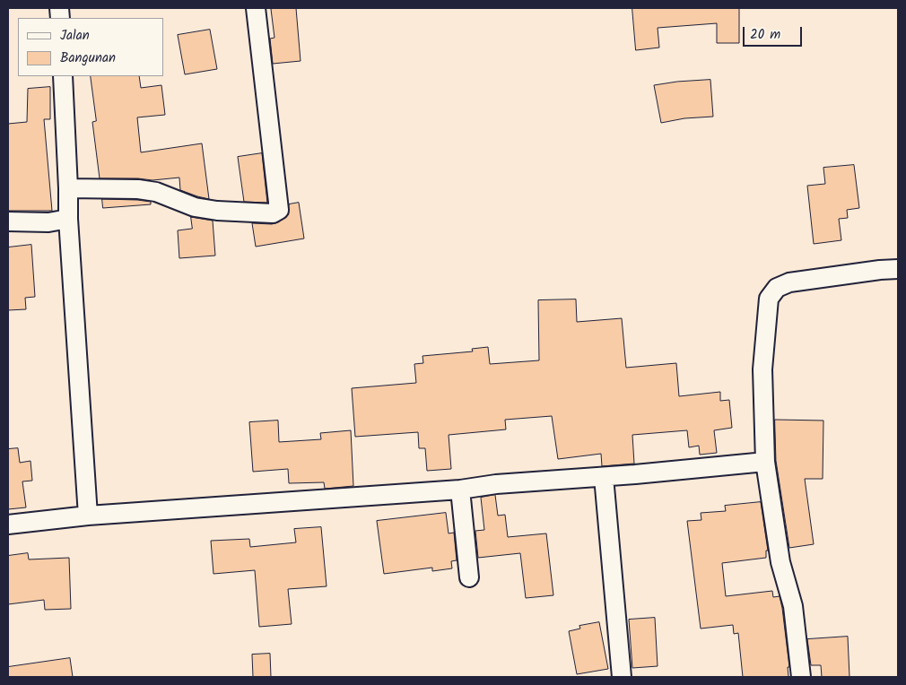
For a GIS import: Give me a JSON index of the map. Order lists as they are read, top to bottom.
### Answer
{
  "legend": ["Jalan", "Bangunan"],
  "scale_bar": "20 m"
}
